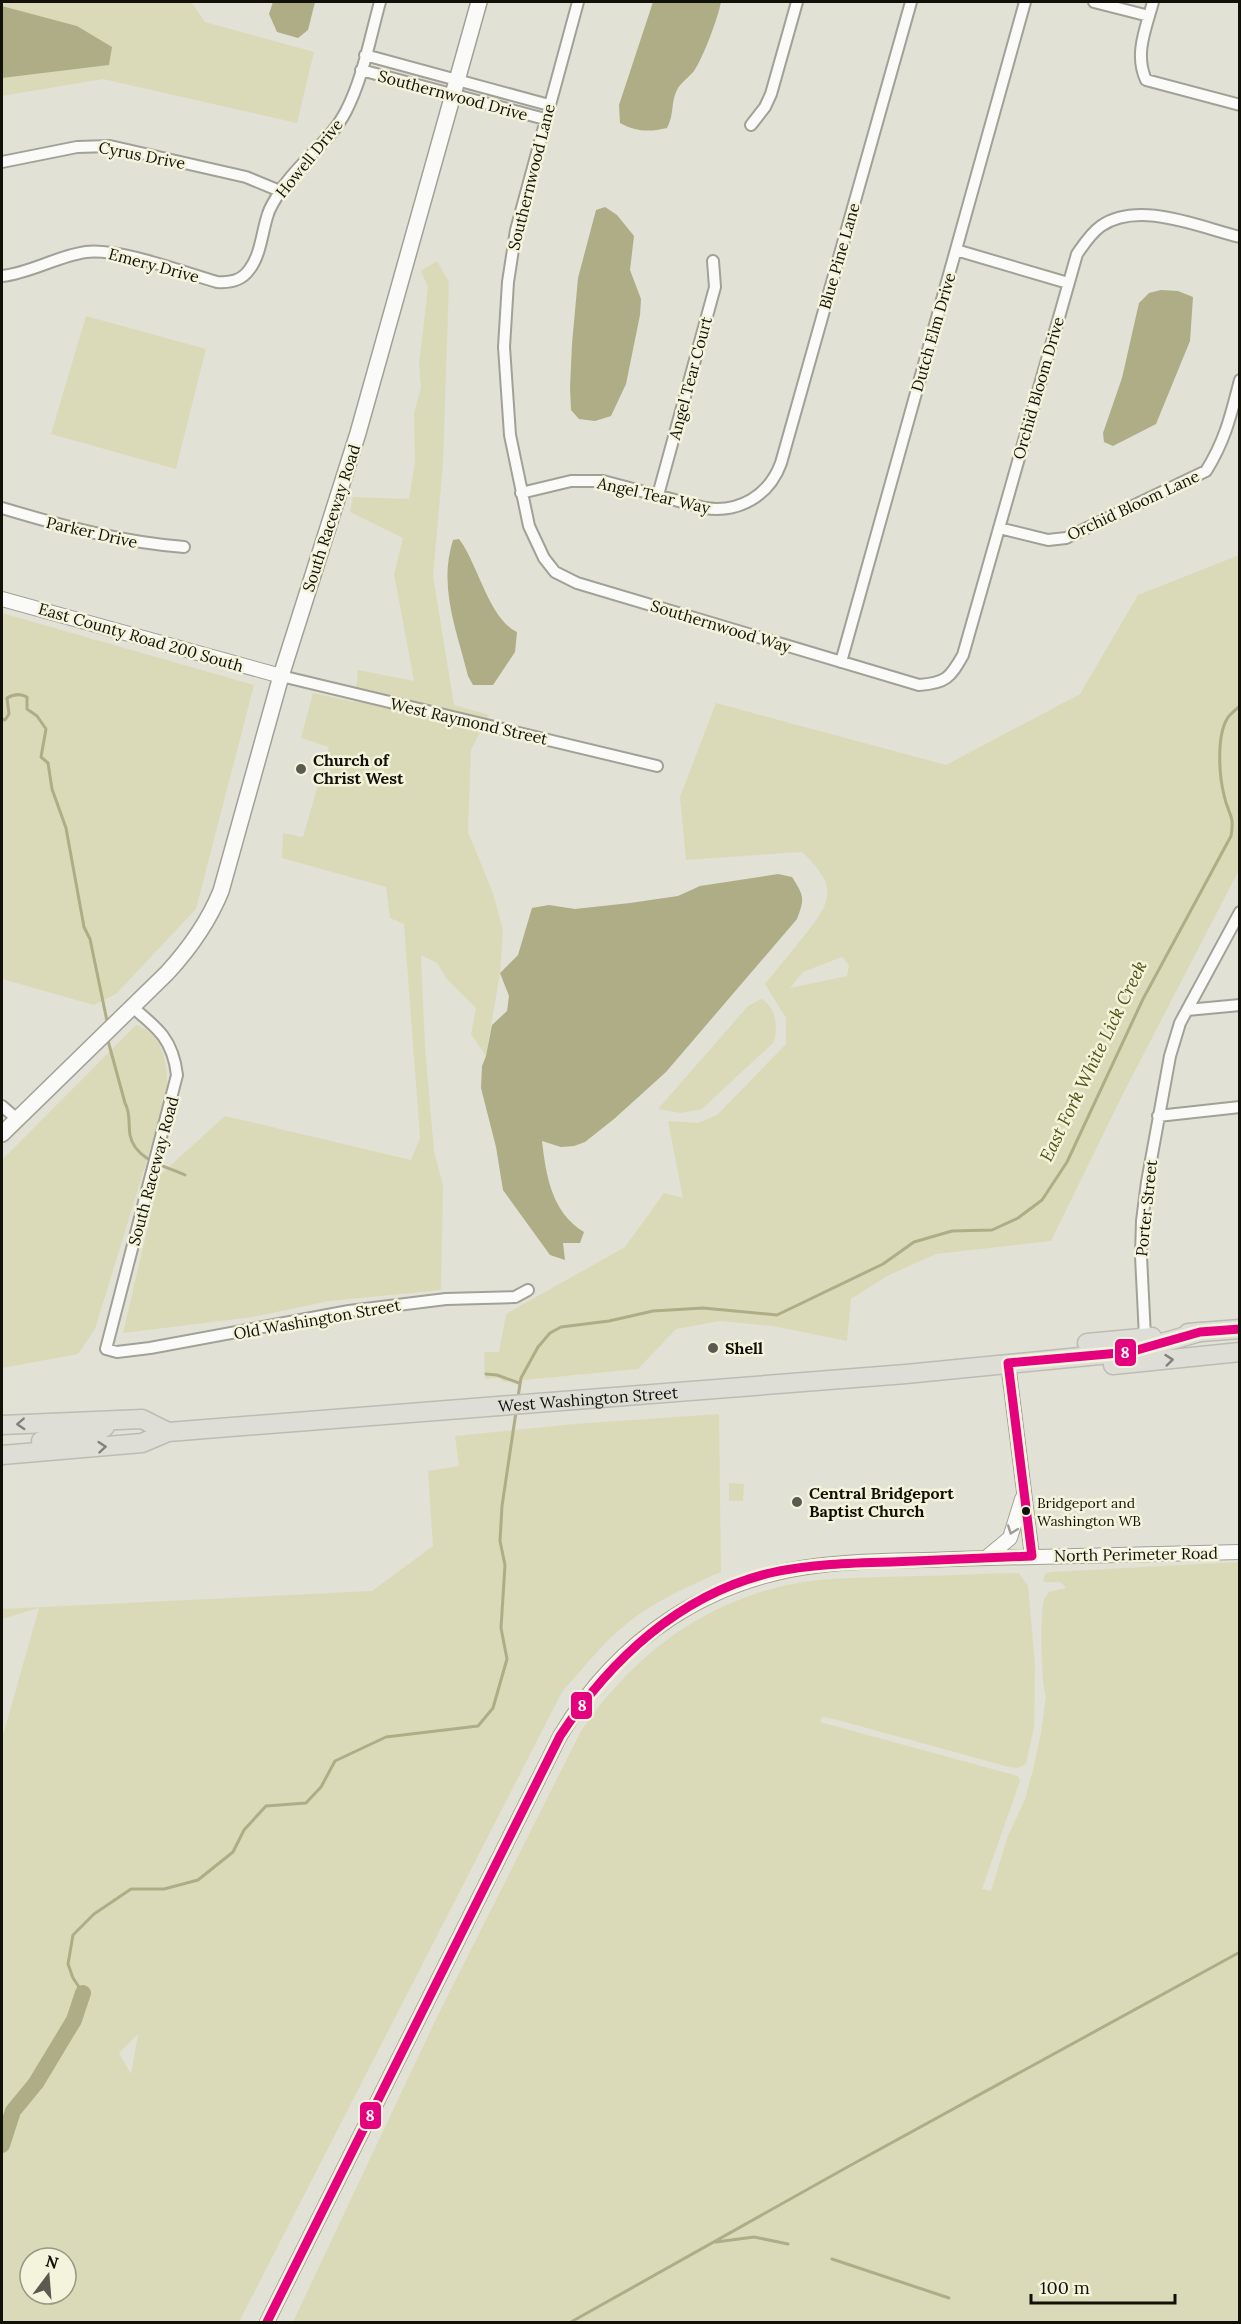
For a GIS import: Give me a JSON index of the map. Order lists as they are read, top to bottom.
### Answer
{
  "streets": {
    "main road": ["South Raceway Road", "West Washington Street"],
    "street": [
      "Southernwood Drive",
      "Cyrus Drive",
      "Howell Drive",
      "Southernwood Lane",
      "Blue Pine Lane",
      "Emery Drive",
      "Dutch Elm Drive",
      "Angel Tear Court",
      "Orchid Bloom Drive",
      "Angel Tear Way",
      "Orchid Bloom Lane",
      "Parker Drive",
      "Southernwood Way",
      "East County Road 200 South",
      "West Raymond Street",
      "Porter Street",
      "Old Washington Street",
      "North Perimeter Road"
    ]
  },
  "crossings": [
    ["Southernwood Drive", "Howell Drive"],
    ["Southernwood Drive", "Southernwood Lane"],
    ["Southernwood Drive", "South Raceway Road"],
    ["Cyrus Drive", "Howell Drive"],
    ["Howell Drive", "Emery Drive"],
    ["Southernwood Lane", "Angel Tear Way"],
    ["Southernwood Lane", "Southernwood Way"],
    ["Blue Pine Lane", "Angel Tear Way"],
    ["Dutch Elm Drive", "Southernwood Way"],
    ["Angel Tear Court", "Angel Tear Way"],
    ["Orchid Bloom Drive", "Orchid Bloom Lane"],
    ["Orchid Bloom Drive", "Southernwood Way"],
    ["South Raceway Road", "East County Road 200 South"],
    ["South Raceway Road", "West Raymond Street"],
    ["South Raceway Road", "Old Washington Street"],
    ["East County Road 200 South", "West Raymond Street"],
    ["Porter Street", "West Washington Street"]
  ],
  "water": ["East Fork White Lick Creek"],
  "places": [
    "Church of Christ West",
    "Shell",
    "Central Bridgeport Baptist Church",
    "Bridgeport and Washington WB"
  ],
  "lines": ["transit line 8"],
  "scale_bar": "100 m",
  "north": "top"
}
